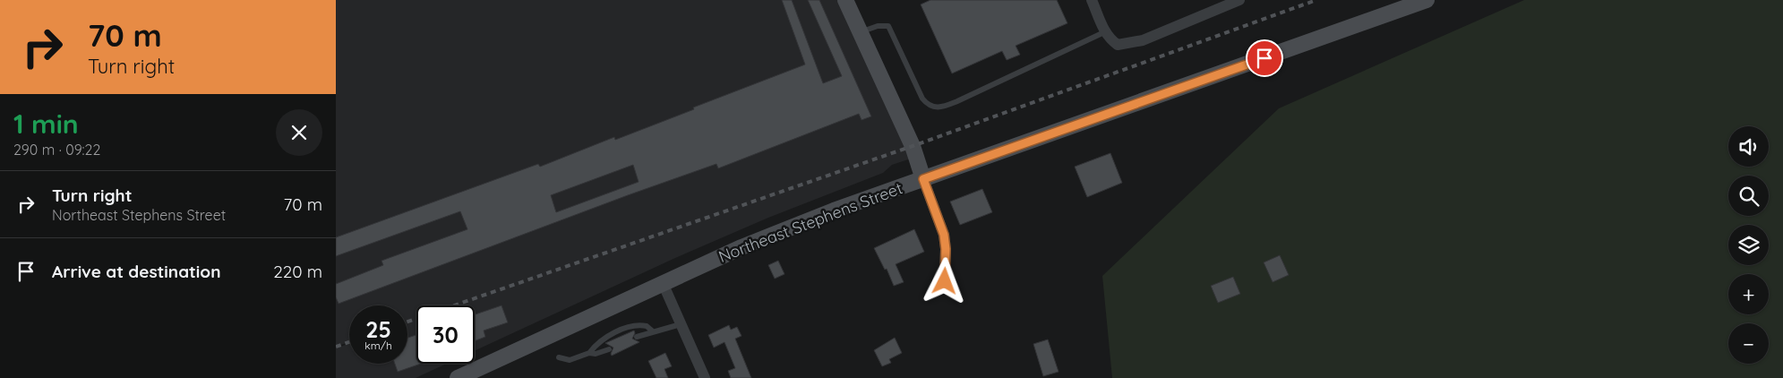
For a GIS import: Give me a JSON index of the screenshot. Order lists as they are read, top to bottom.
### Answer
{
  "streets": {
    "main road": ["Northeast Stephens Street"]
  },
  "page": {
    "turn": ["70 m", "Turn right"],
    "heading": ["1 min", "290 m · 09:22"],
    "map_buttons": ["+", "−"],
    "list": [
      {
        "name": "Turn right",
        "note": "Northeast Stephens Street",
        "value": "70 m"
      },
      {
        "name": "Arrive at destination",
        "value": "220 m"
      }
    ],
    "speed": "25 km/h",
    "limit": "30"
  }
}
